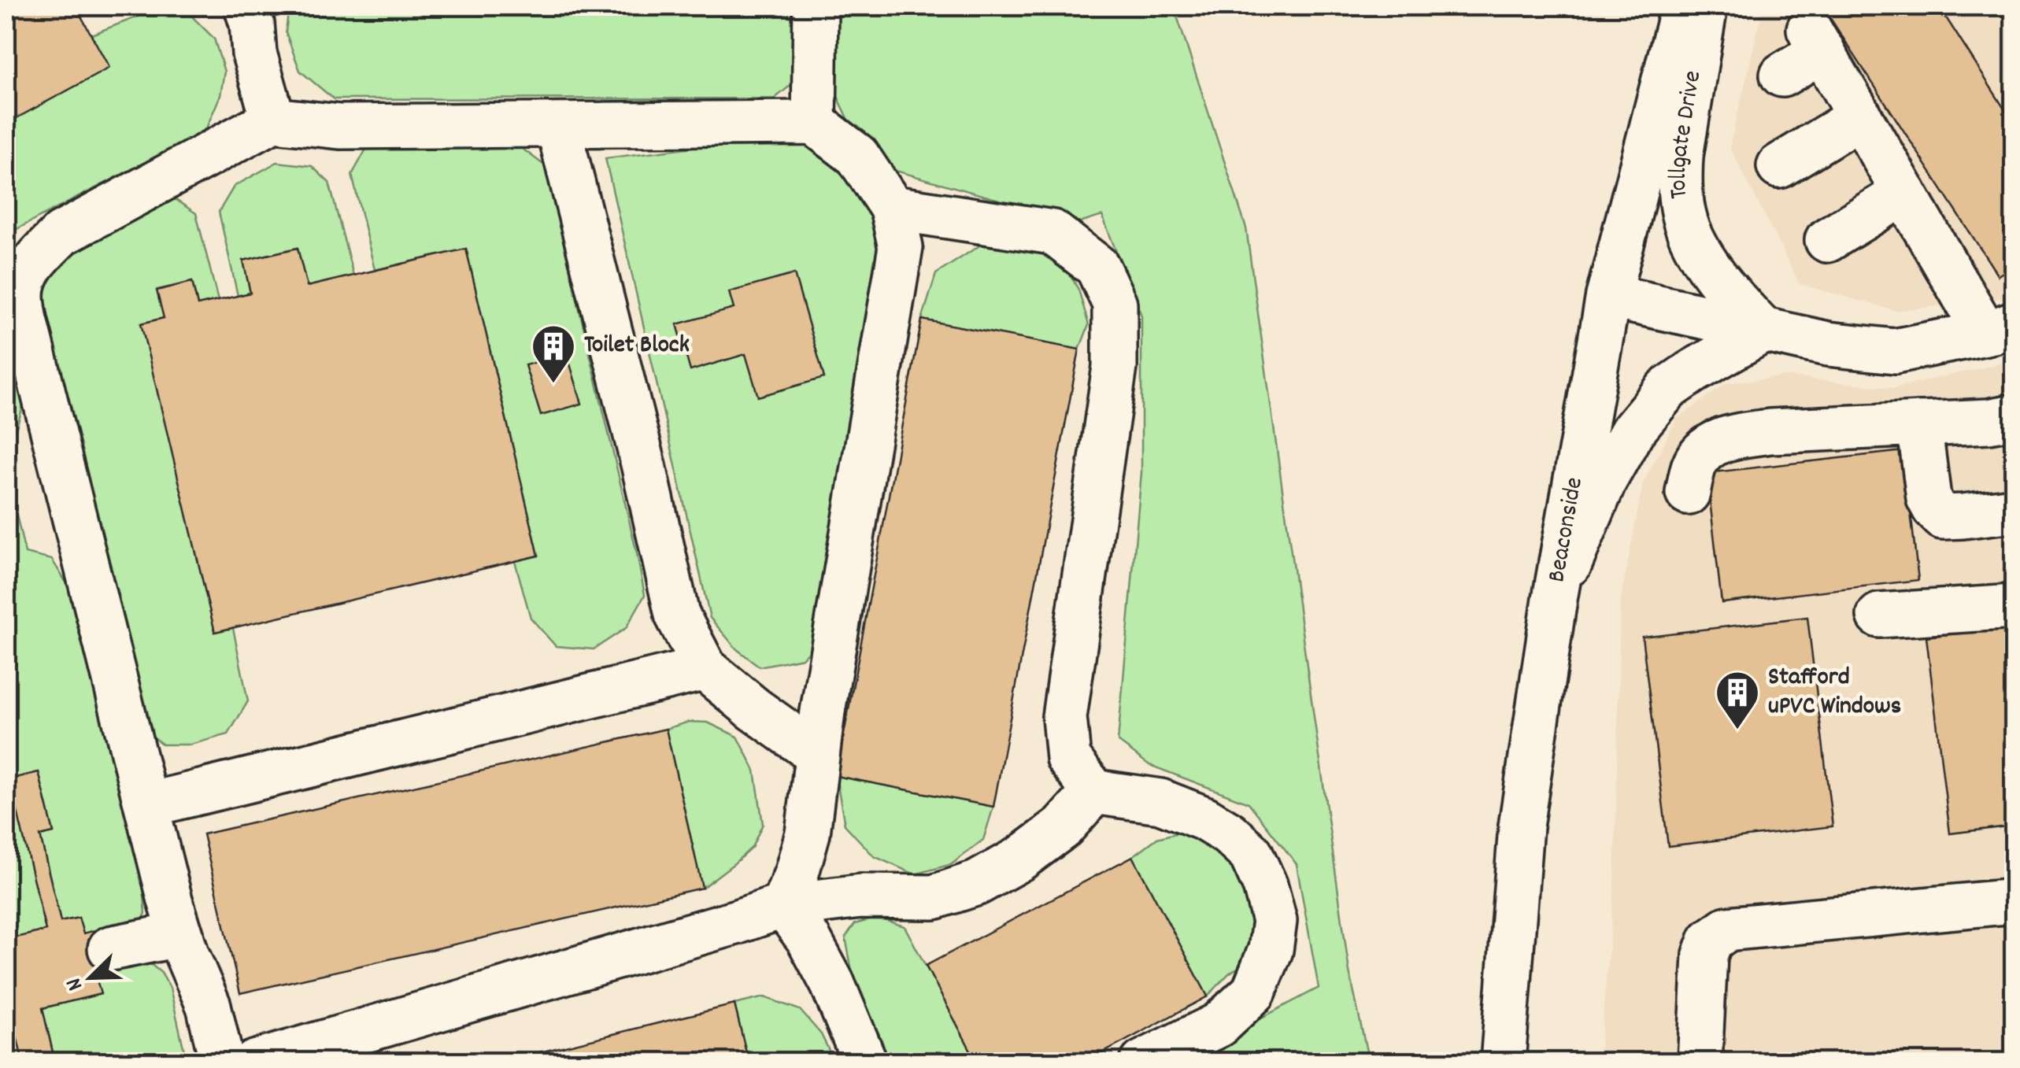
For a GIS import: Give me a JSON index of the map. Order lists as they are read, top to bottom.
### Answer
{
  "streets": {
    "main road": ["Tollgate Drive", "Beaconside"]
  },
  "places": {
    "building": ["Toilet Block", "Stafford uPVC Windows"]
  },
  "north": "bottom left"
}
